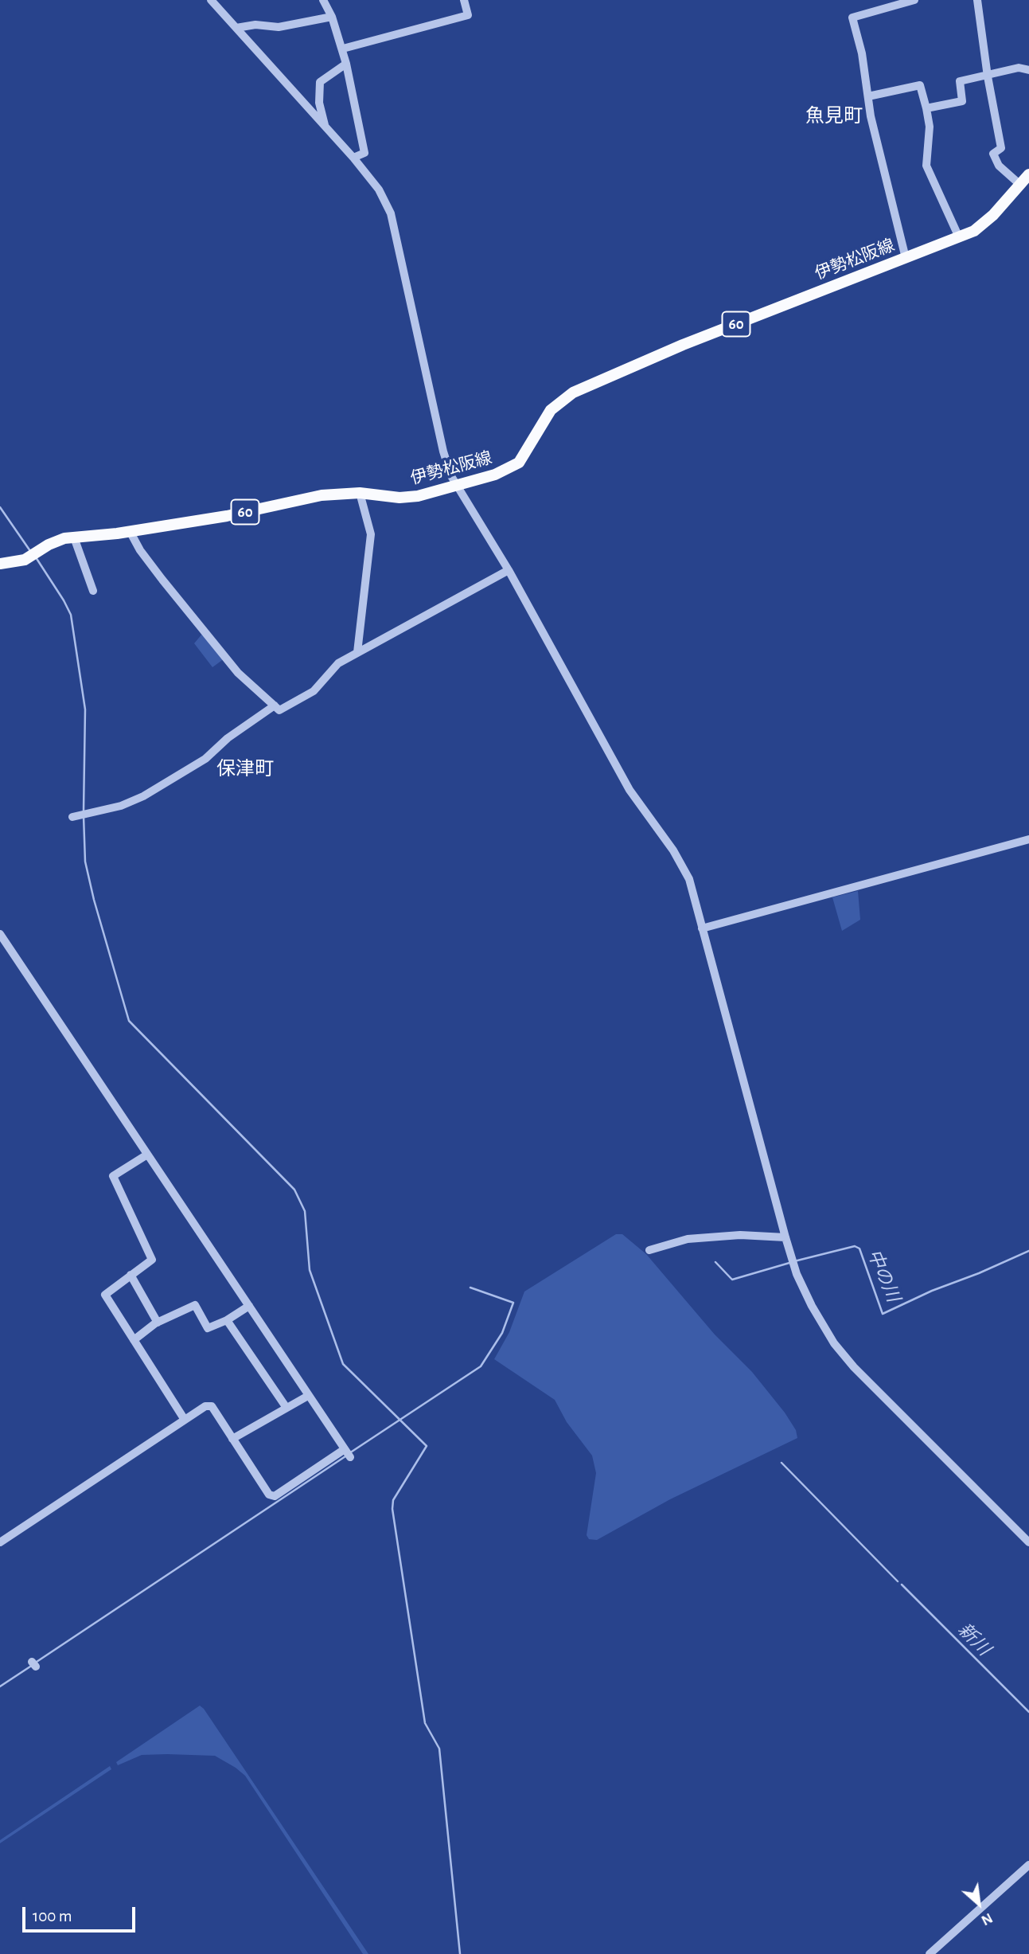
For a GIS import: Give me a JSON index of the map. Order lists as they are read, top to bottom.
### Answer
{
  "streets": {
    "main road": ["伊勢松阪線", "60"]
  },
  "districts": ["魚見町", "保津町"],
  "water": ["中の川", "新川"],
  "scale_bar": "100 m",
  "north": "bottom right"
}
